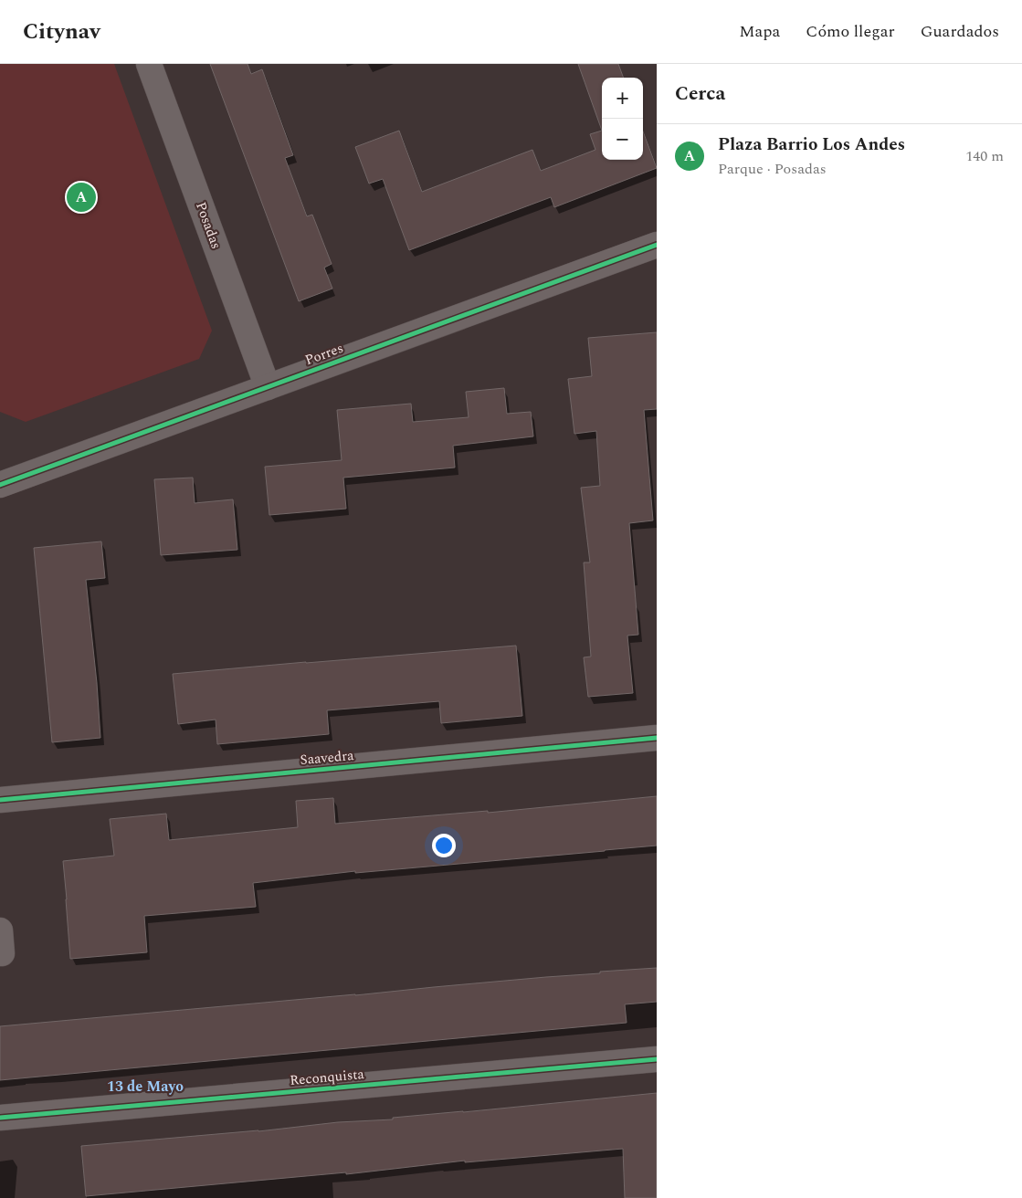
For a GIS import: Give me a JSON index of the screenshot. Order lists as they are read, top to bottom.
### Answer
{
  "streets": {
    "street": [
      "Posadas",
      "Porres",
      "Saavedra",
      "Reconquista"
    ]
  },
  "crossings": [
    ["Posadas", "Porres"]
  ],
  "districts": ["13 de Mayo"],
  "page": {
    "header": "Citynav",
    "nav": ["Mapa", "Cómo llegar", "Guardados"],
    "heading": "Cerca",
    "map_buttons": ["+", "−"],
    "list": [
      {
        "mark": "A",
        "name": "Plaza Barrio Los Andes",
        "note": "Parque · Posadas",
        "value": "140 m"
      }
    ],
    "pins": "A"
  }
}
